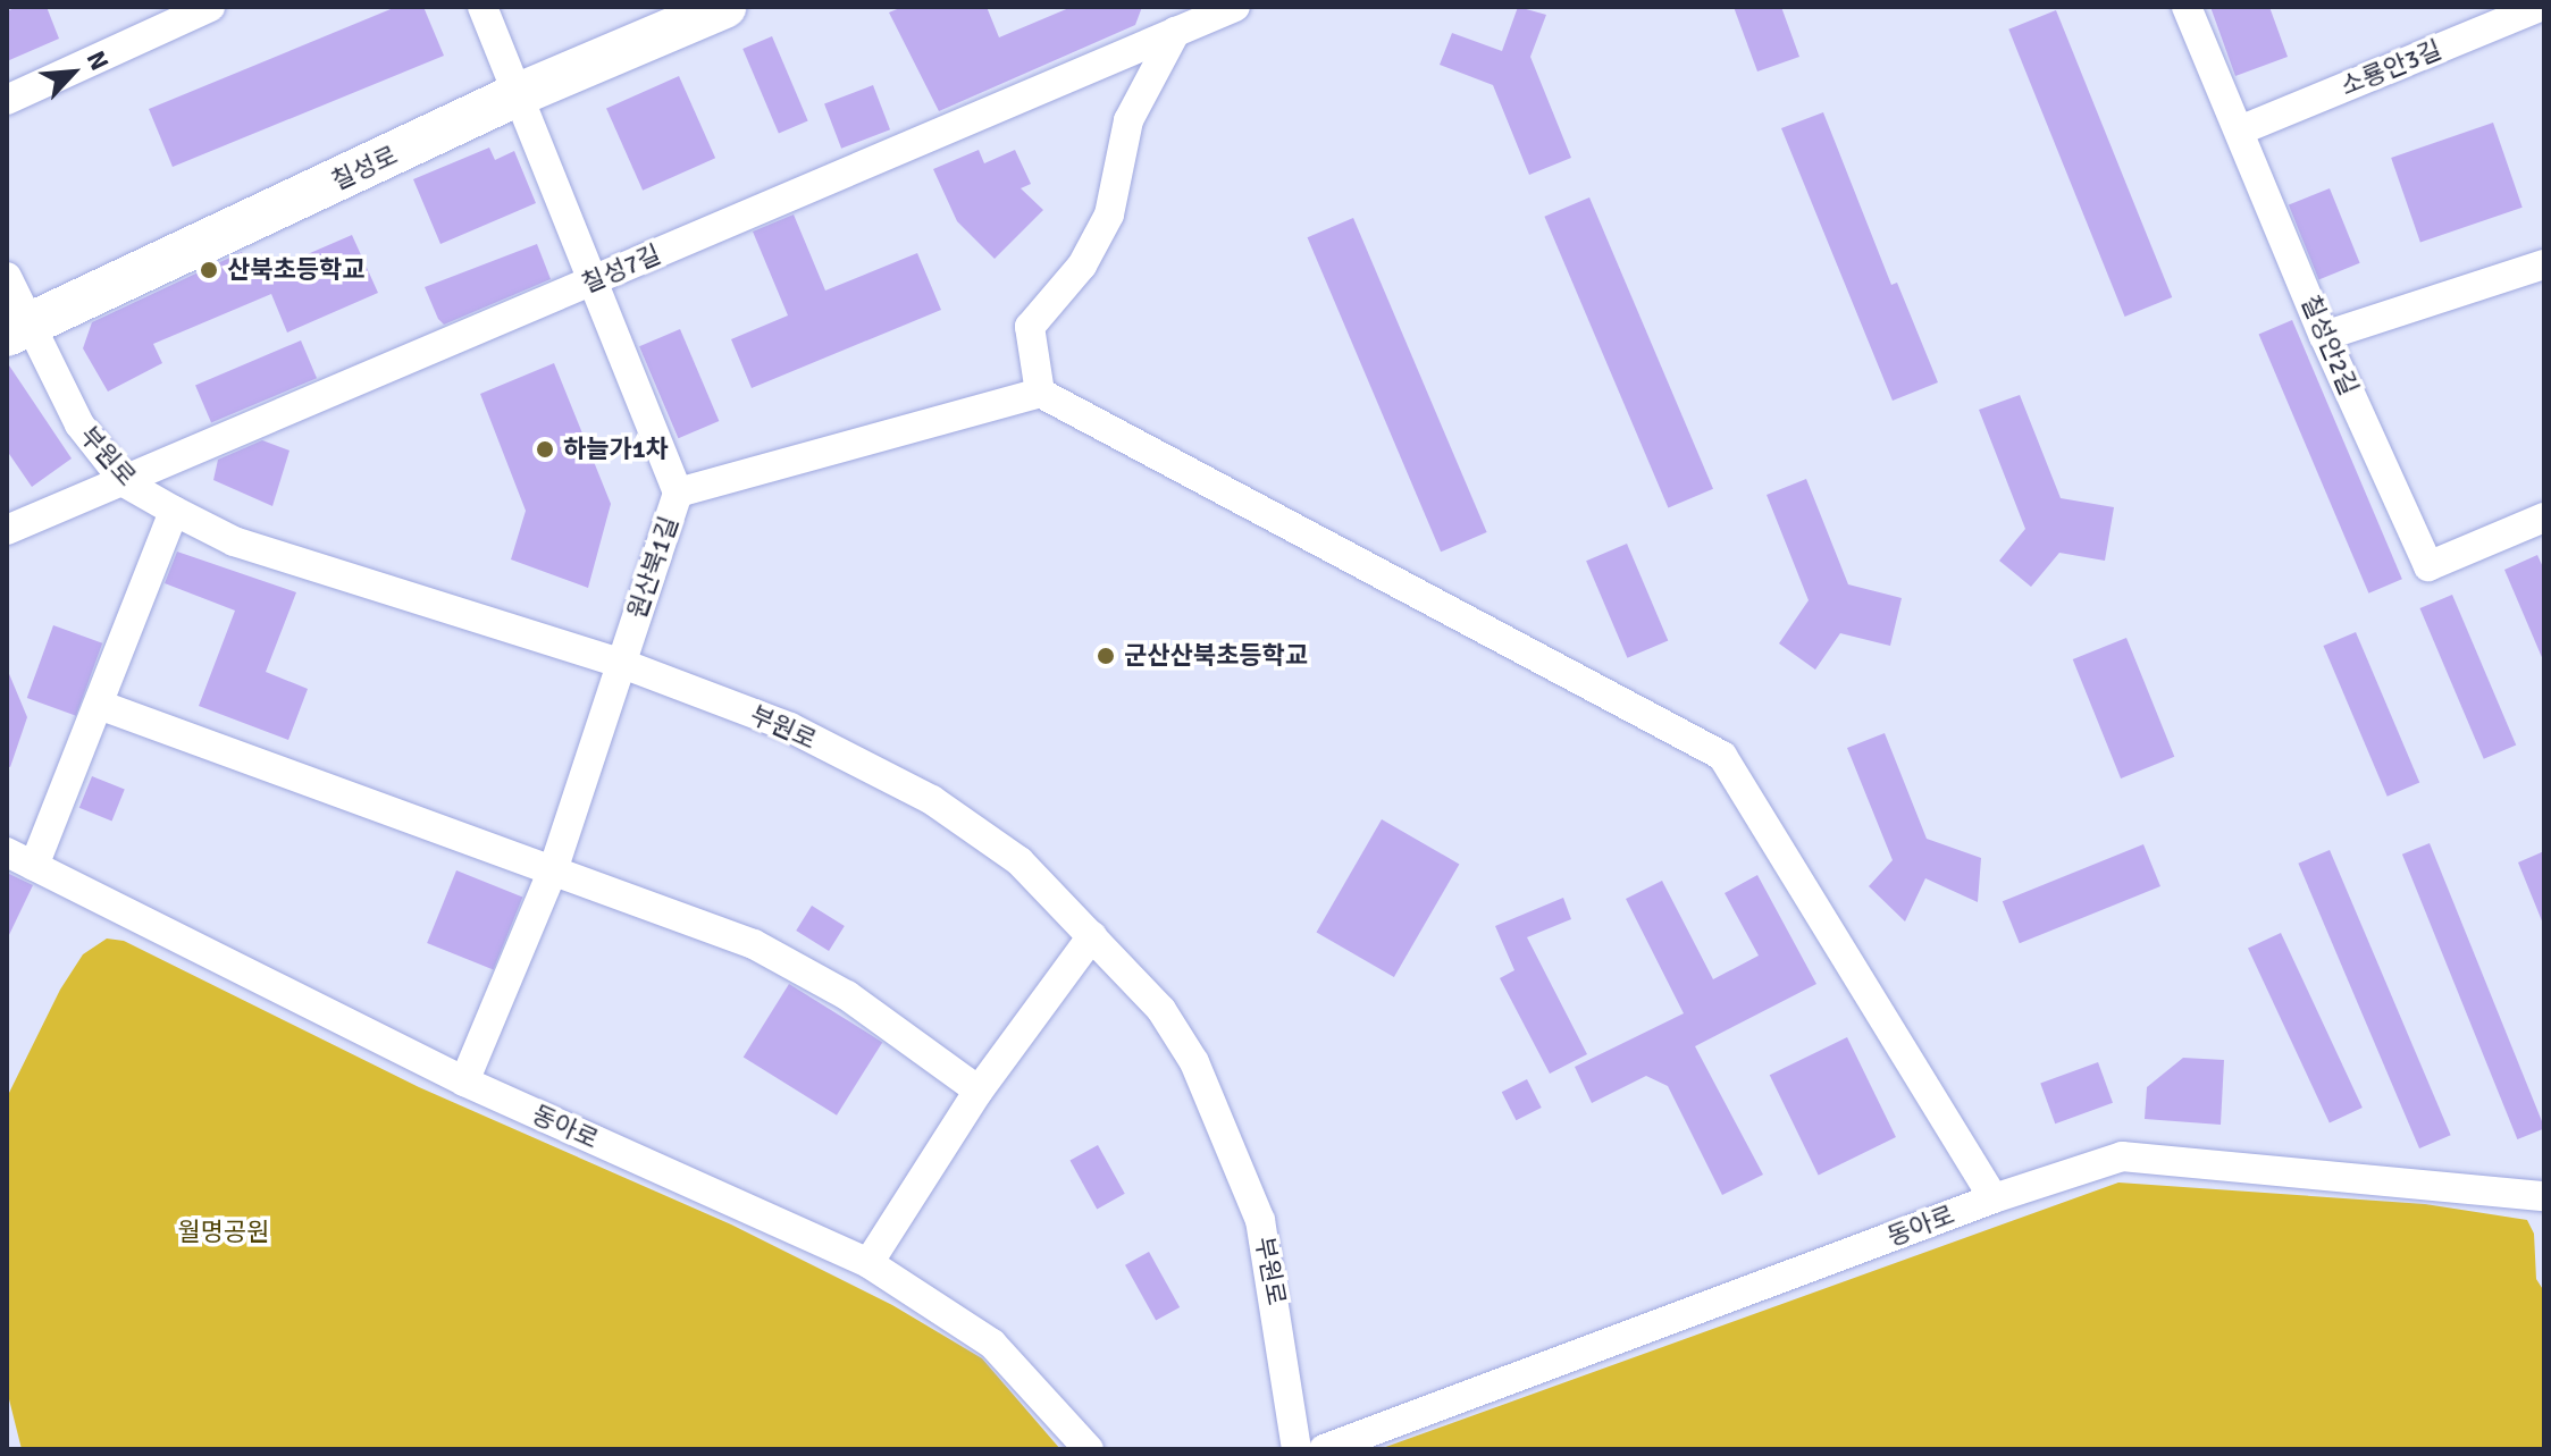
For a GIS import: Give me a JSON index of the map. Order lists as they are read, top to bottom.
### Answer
{
  "streets": {
    "street": [
      "소룡안3길",
      "칠성로",
      "칠성7길",
      "칠성안2길",
      "부원로",
      "원산북1길",
      "동아로"
    ]
  },
  "crossings": [
    ["소룡안3길", "칠성안2길"],
    ["칠성로", "부원로"],
    ["칠성로", "원산북1길"],
    ["칠성7길", "부원로"],
    ["칠성7길", "원산북1길"],
    ["부원로", "원산북1길"],
    ["원산북1길", "동아로"]
  ],
  "parks": ["월명공원"],
  "places": ["산북초등학교", "하늘가1차", "군산산북초등학교"],
  "north": "top right"
}
